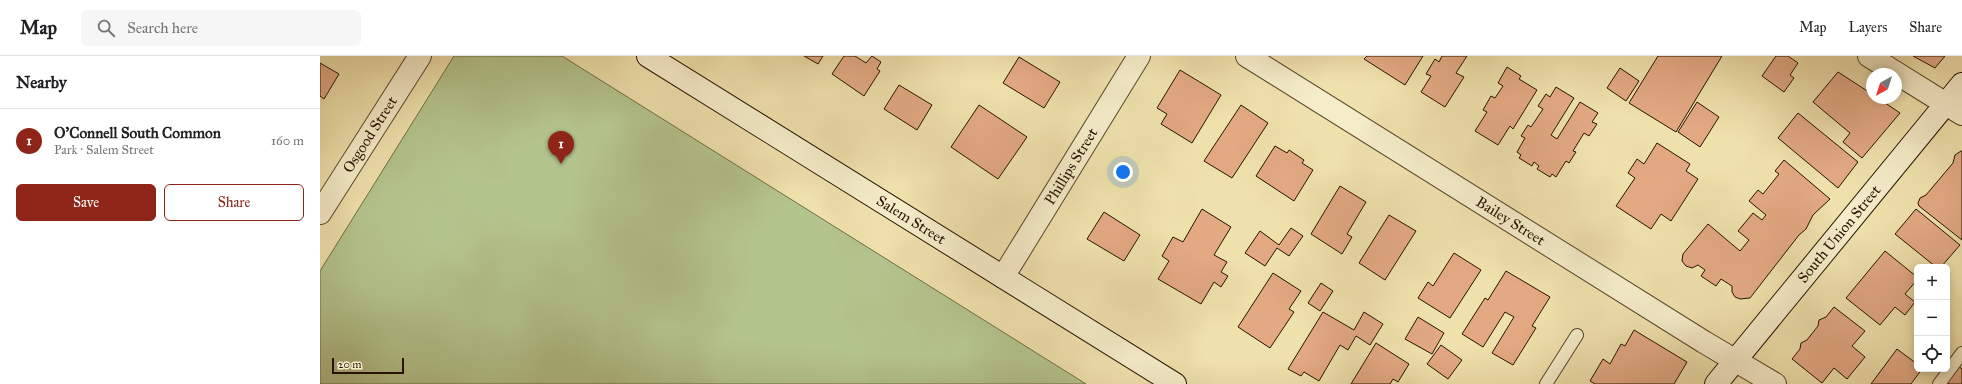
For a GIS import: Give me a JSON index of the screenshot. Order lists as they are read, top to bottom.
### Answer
{
  "streets": {
    "street": [
      "Osgood Street",
      "Phillips Street",
      "Salem Street",
      "Bailey Street",
      "South Union Street"
    ]
  },
  "crossings": [
    ["Phillips Street", "Salem Street"],
    ["Bailey Street", "South Union Street"]
  ],
  "scale_bar": "20 m",
  "north": "bottom left",
  "page": {
    "header": "Map",
    "search": "Search here",
    "nav": ["Map", "Layers", "Share"],
    "heading": "Nearby",
    "list": [
      {
        "mark": "1",
        "name": "O'Connell South Common",
        "note": "Park · Salem Street",
        "value": "160 m"
      }
    ],
    "pins": "1",
    "buttons": ["Save", "Share"],
    "map_buttons": ["+", "−"],
    "scale": "20 m"
  }
}
